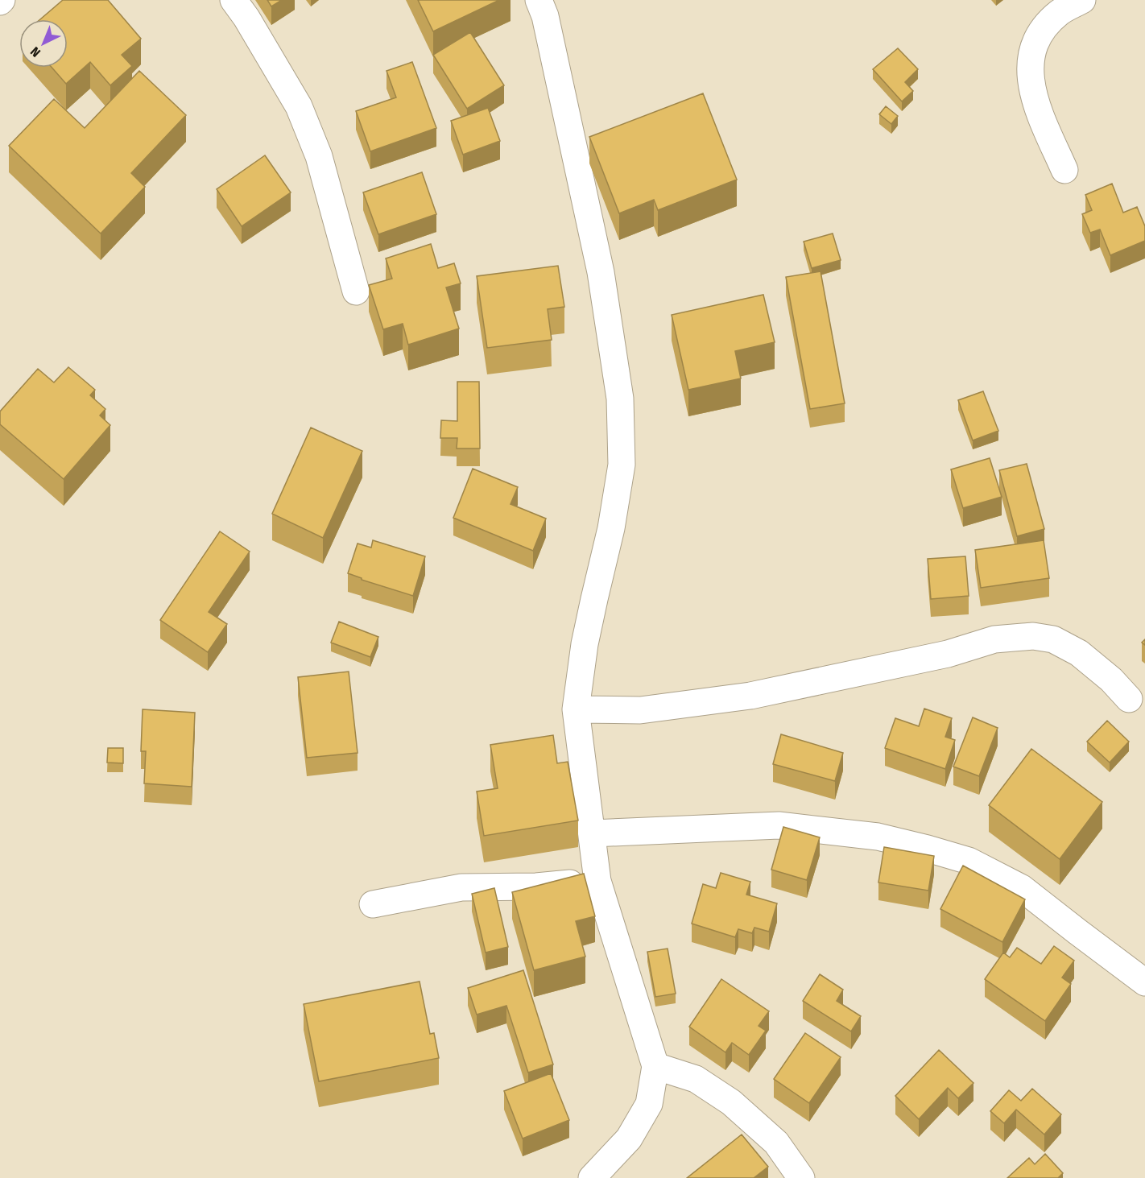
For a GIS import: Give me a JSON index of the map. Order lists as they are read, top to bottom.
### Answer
{
  "north": "bottom left"
}
